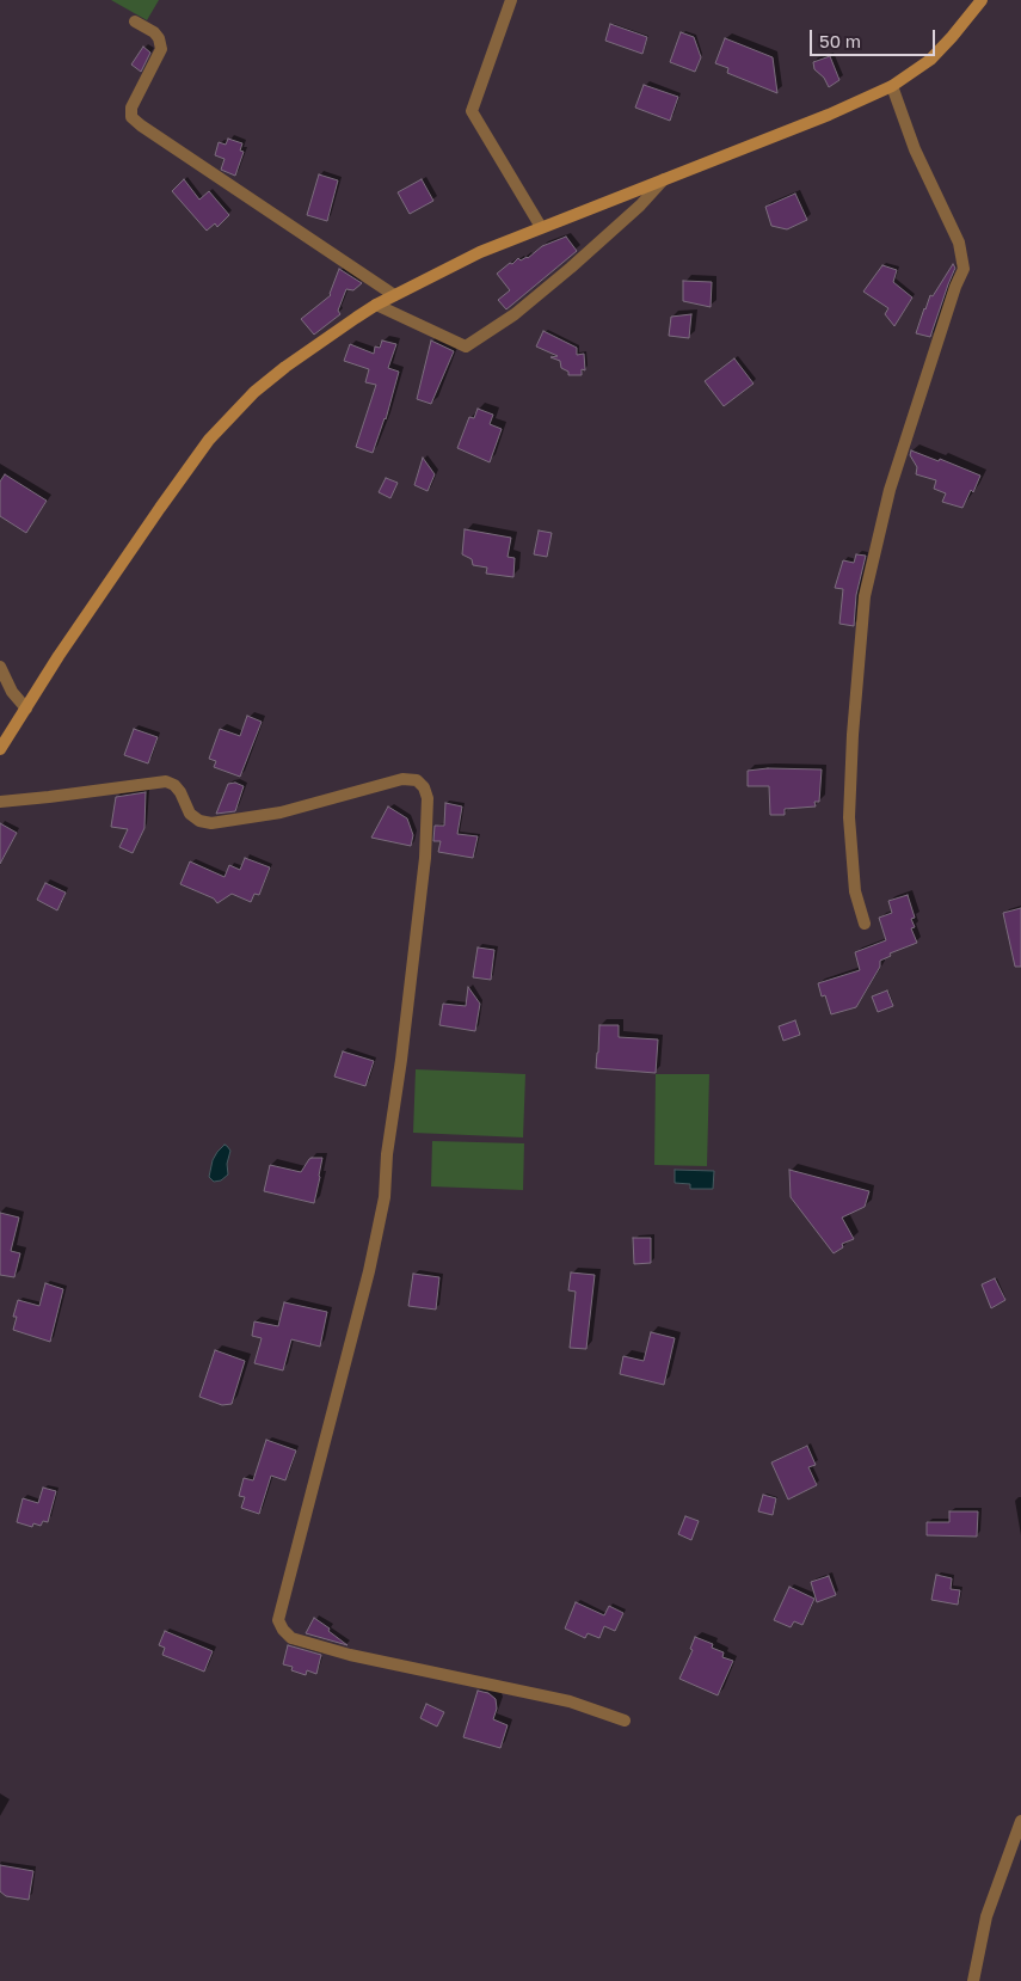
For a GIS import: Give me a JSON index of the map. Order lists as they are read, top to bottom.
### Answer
{
  "scale_bar": "50 m"
}
